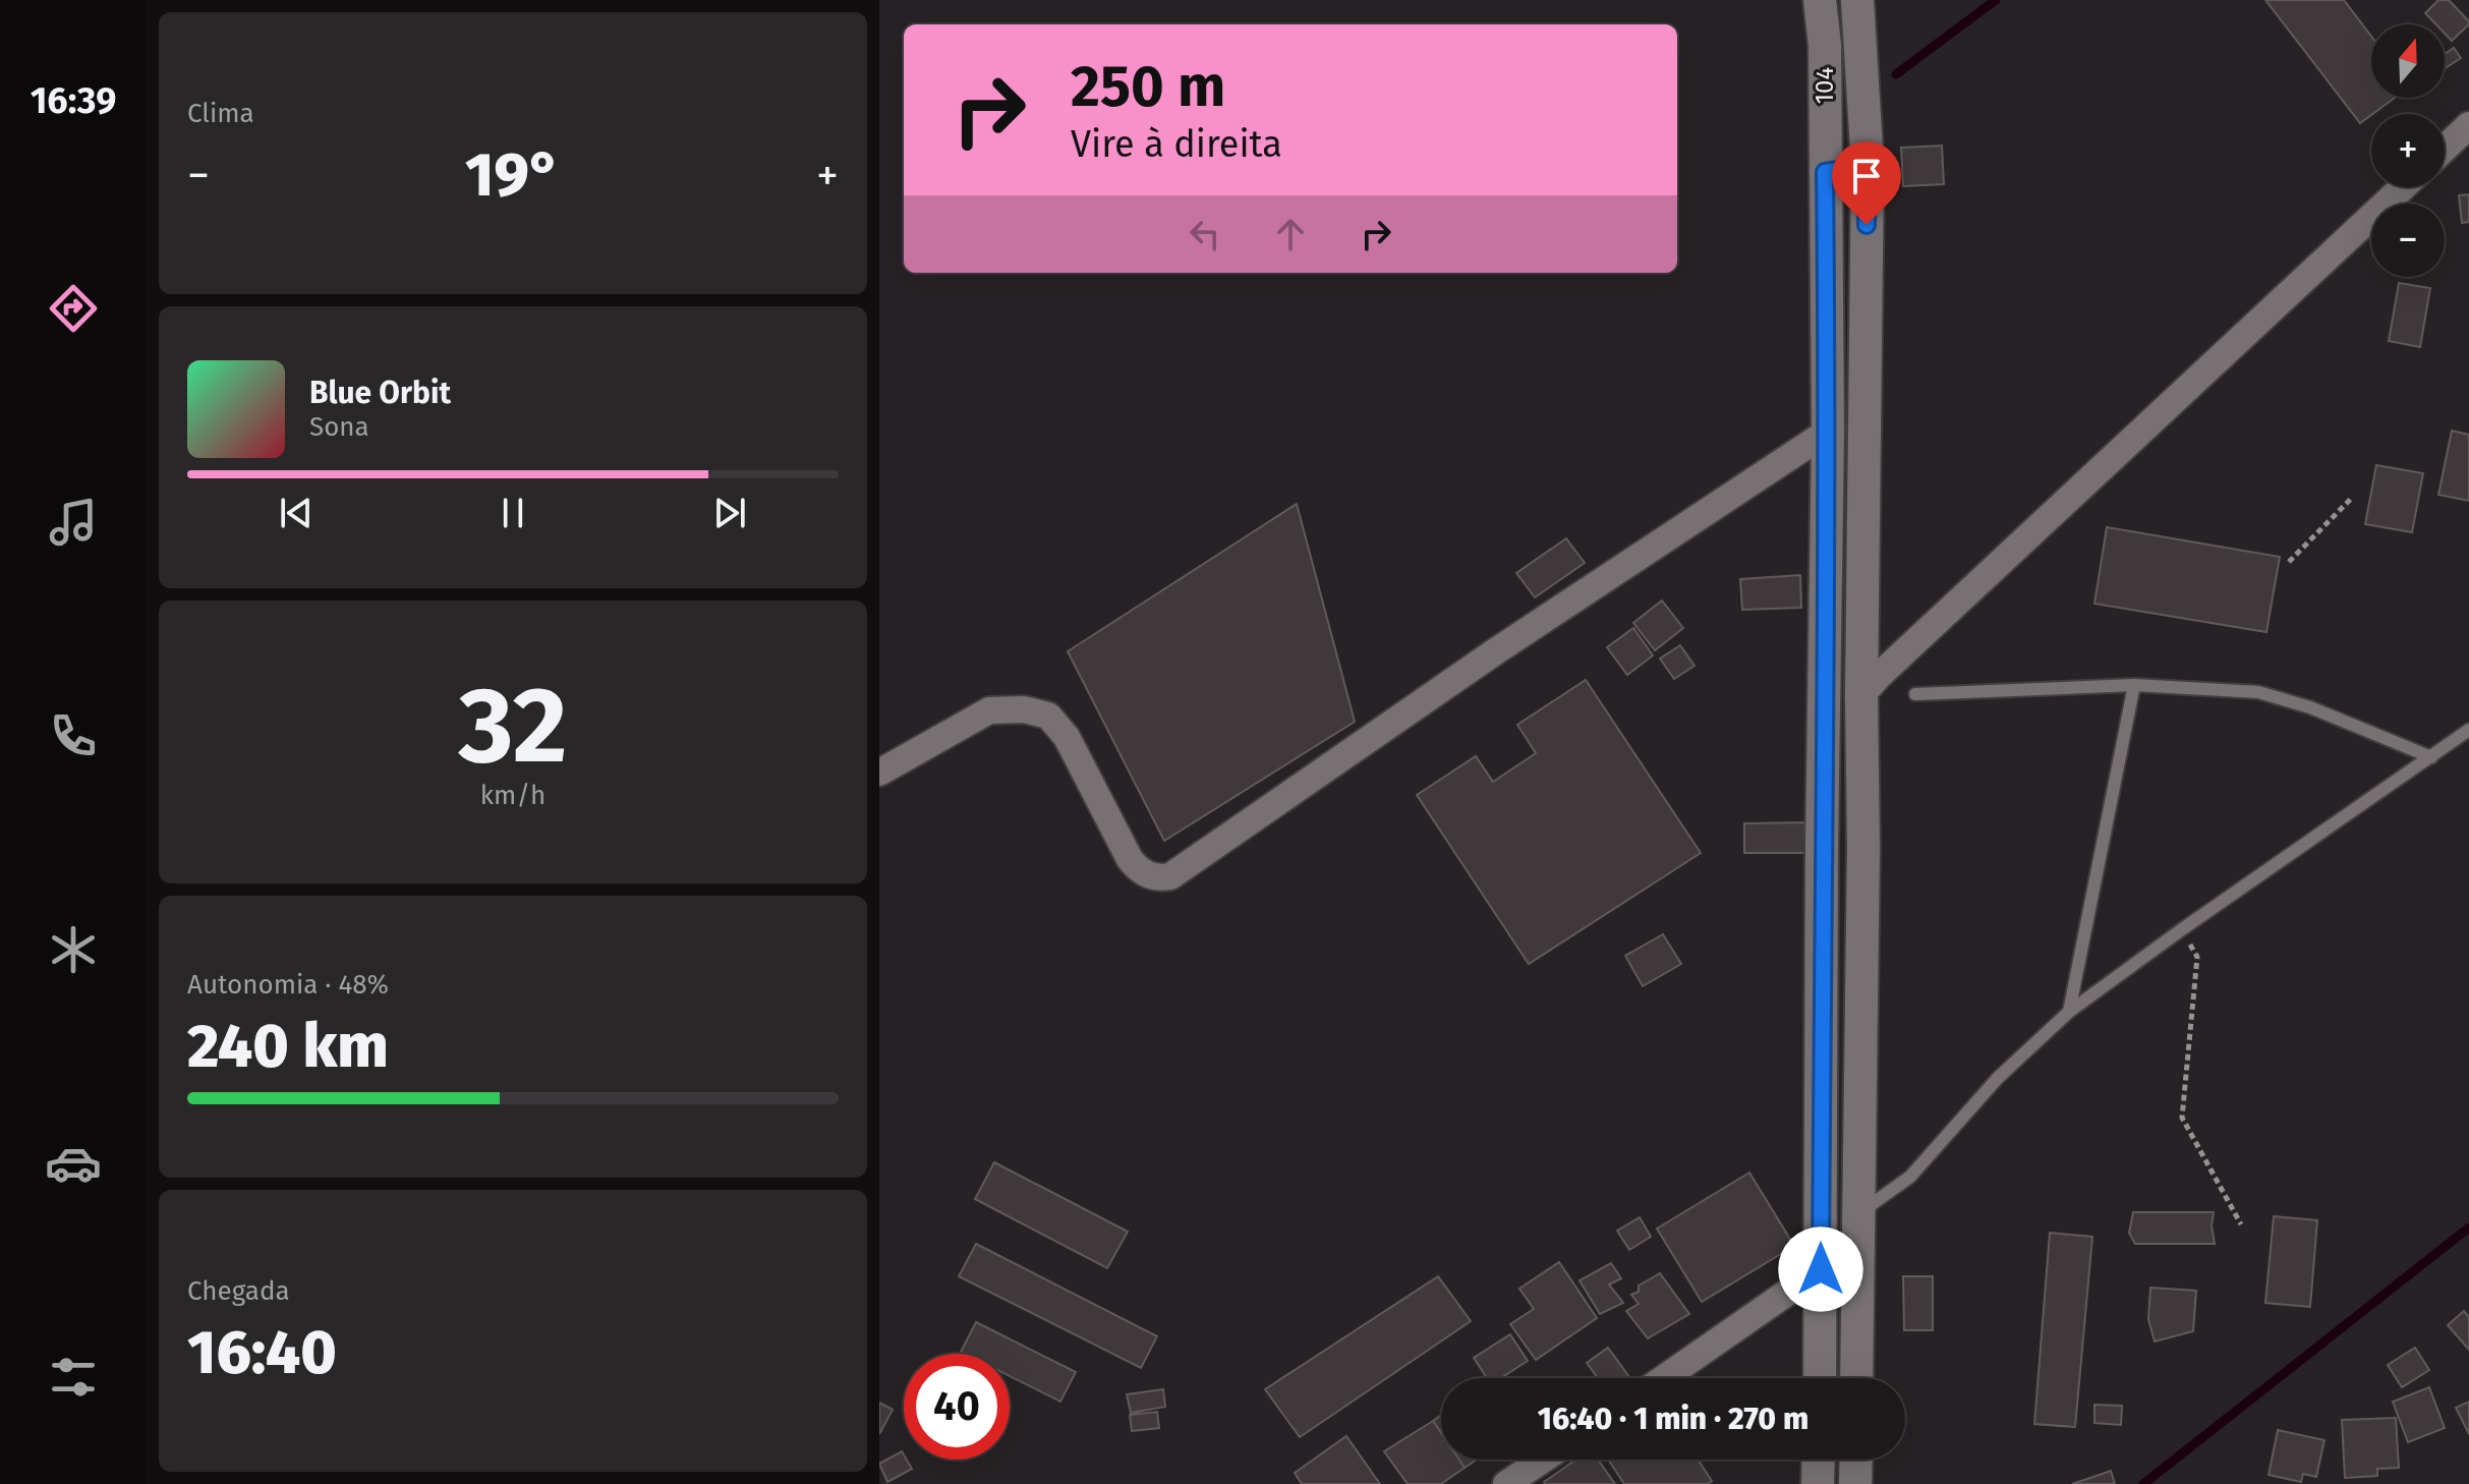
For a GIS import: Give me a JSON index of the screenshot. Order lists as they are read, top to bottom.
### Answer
{
  "streets": {
    "street": ["104"]
  },
  "north": "top",
  "page": {
    "tabs": "16:39",
    "tile": [
      "Clima",
      ["32", "km/h"],
      ["Autonomia · 48%", "240 km"],
      ["Chegada", "16:40"]
    ],
    "map_buttons": ["+", "−"],
    "turn": ["250 m", "Vire à direita"],
    "heat": ["−", "19°", "+"],
    "song": ["Blue Orbit", "Sona"],
    "limit": "40",
    "trip": "16:40 · 1 min · 270 m"
  }
}
